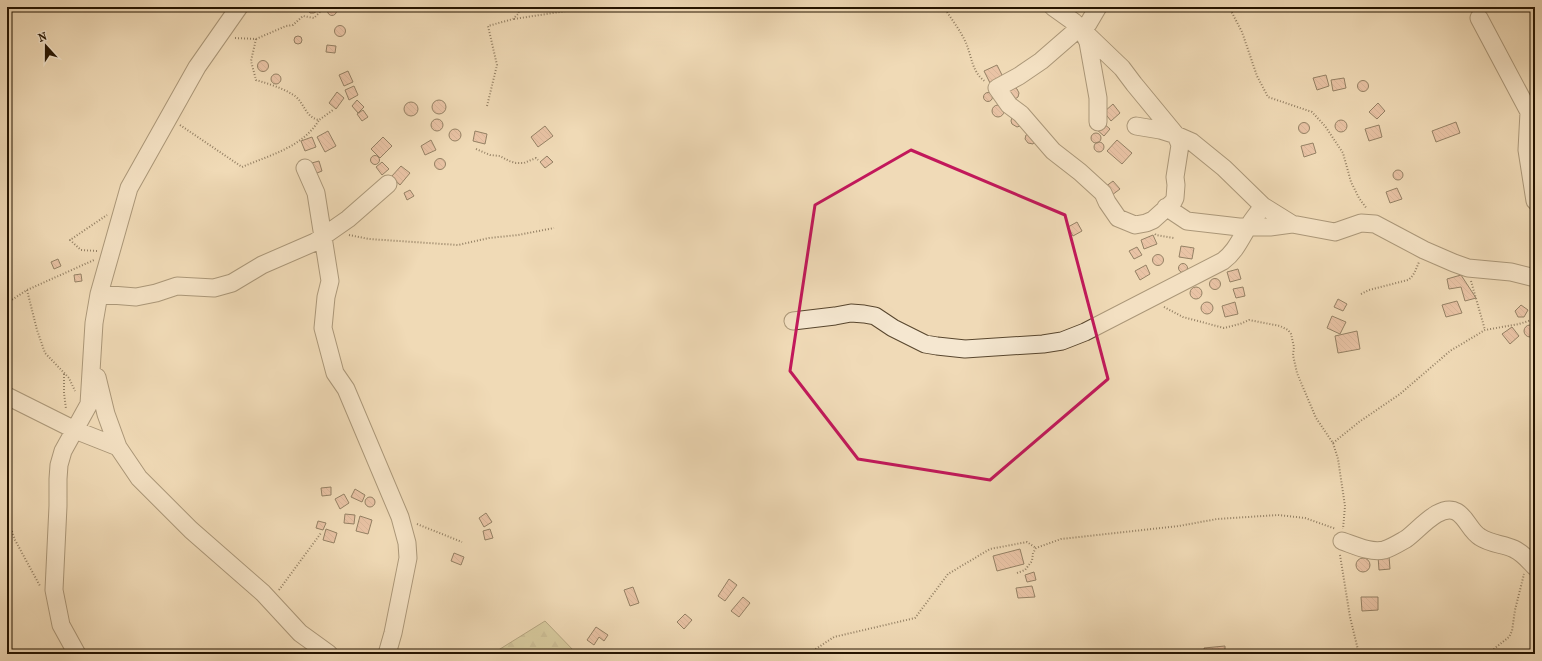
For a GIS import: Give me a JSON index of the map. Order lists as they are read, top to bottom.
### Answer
{
  "north": "top"
}
